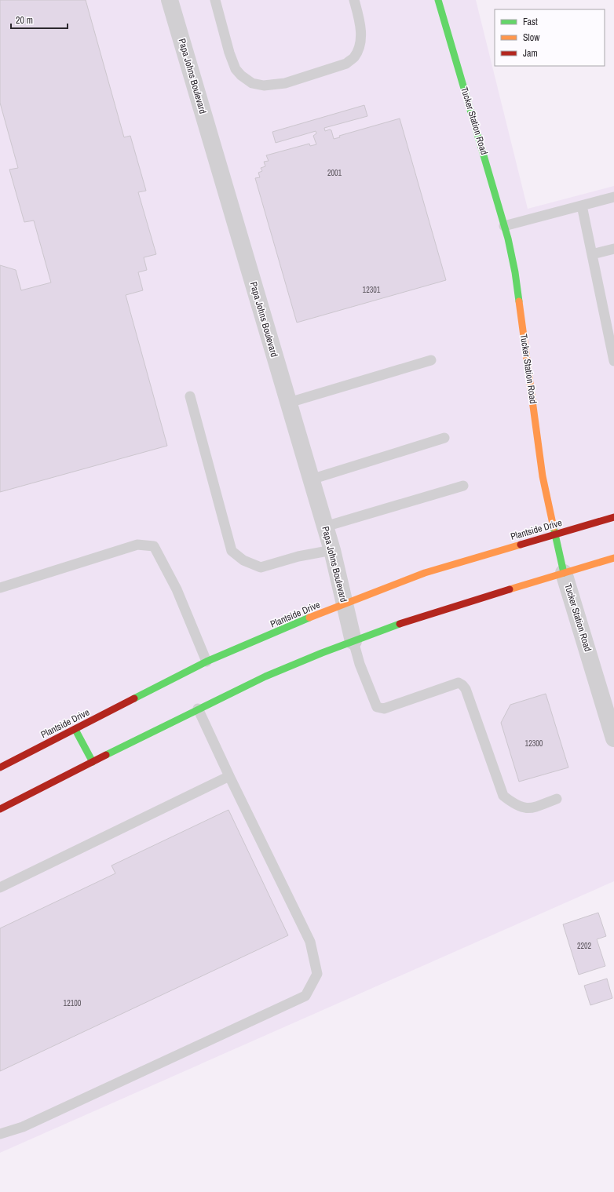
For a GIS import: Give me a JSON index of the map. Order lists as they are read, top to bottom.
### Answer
{
  "streets": {
    "street": ["Papa Johns Boulevard", "Tucker Station Road", "Plantside Drive"]
  },
  "crossings": [
    ["Papa Johns Boulevard", "Plantside Drive"],
    ["Tucker Station Road", "Plantside Drive"]
  ],
  "house_numbers": [
    "2001",
    "12301",
    "12300",
    "2202",
    "12100"
  ],
  "legend": ["Fast", "Slow", "Jam"],
  "scale_bar": "20 m"
}
